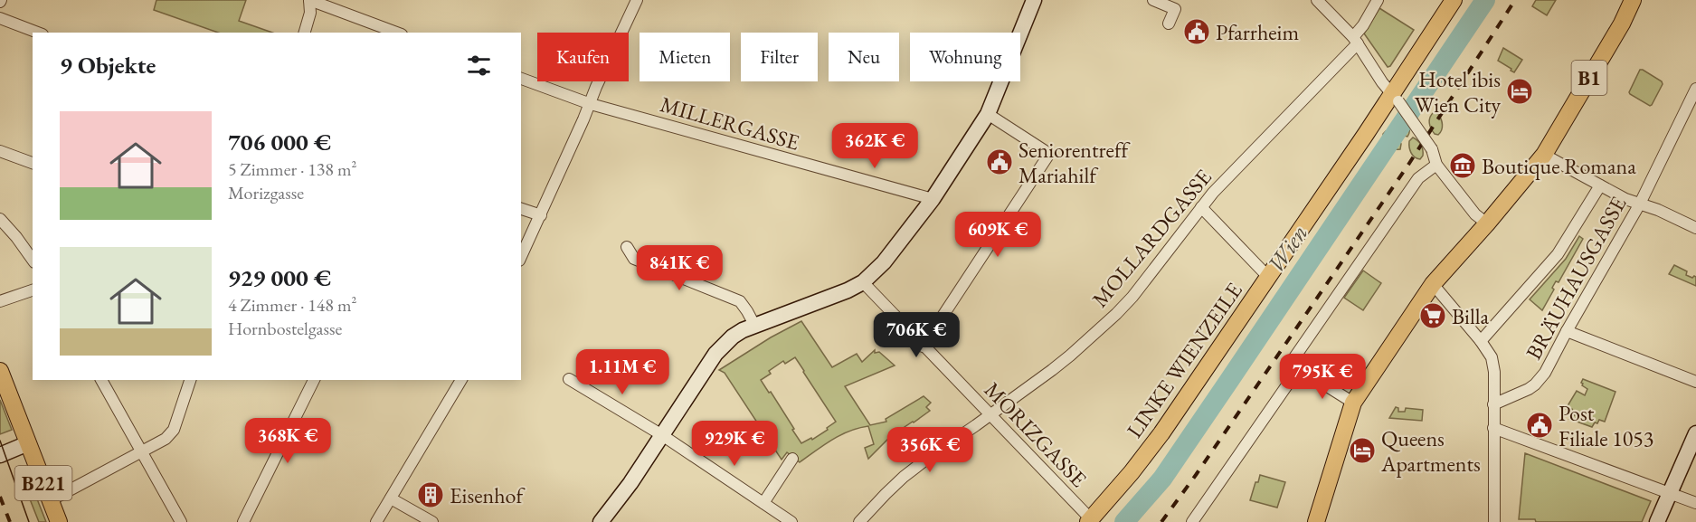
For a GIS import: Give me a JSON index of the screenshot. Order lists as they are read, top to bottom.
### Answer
{
  "streets": {
    "main road": ["B1", "LINKE WIENZEILE", "B221"],
    "street": [
      "MILLERGASSE",
      "MOLLARDGASSE",
      "BRÄUHAUSGASSE",
      "MORIZGASSE"
    ]
  },
  "crossings": [
    ["MOLLARDGASSE", "MORIZGASSE"],
    ["LINKE WIENZEILE", "MORIZGASSE"]
  ],
  "water": ["Wien"],
  "places": {
    "public building": ["Pfarrheim", "Seniorentreff Mariahilf", "Post Filiale 1053"],
    "hotel": ["Hotel ibis Wien City", "Queens Apartments"],
    "museum": ["Boutique Romana"],
    "supermarket": ["Billa"],
    "building": ["Eisenhof"]
  },
  "page": {
    "chip": [
      "Kaufen",
      "Mieten",
      "Filter",
      "Neu",
      "Wohnung"
    ],
    "heading": "9 Objekte",
    "list": [
      {
        "name": "706 000 €",
        "note": "5 Zimmer · 138 m² · Morizgasse"
      },
      {
        "name": "929 000 €",
        "note": "4 Zimmer · 148 m² · Hornbostelgasse"
      }
    ],
    "price": [
      "362K €",
      "609K €",
      "841K €",
      "706K €",
      "1.11M €",
      "795K €",
      "368K €",
      "929K €",
      "356K €"
    ]
  }
}
